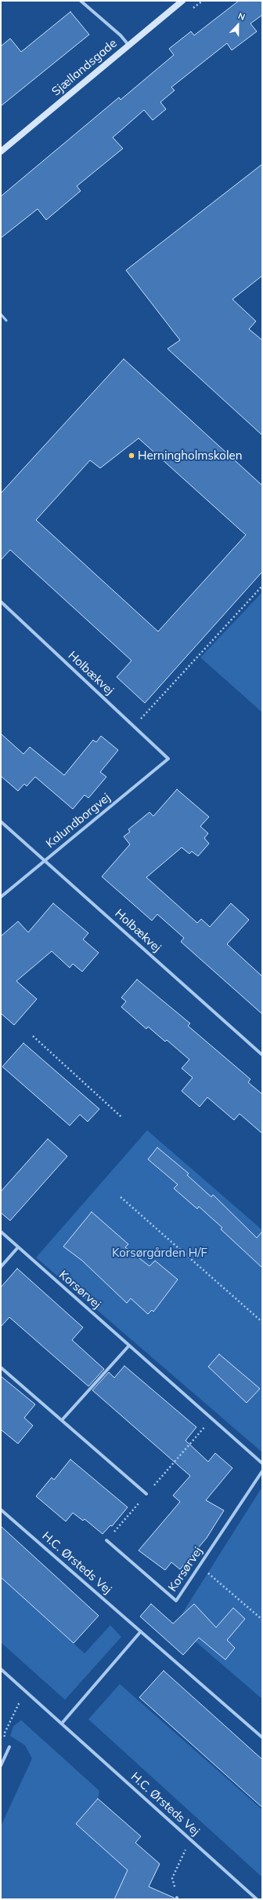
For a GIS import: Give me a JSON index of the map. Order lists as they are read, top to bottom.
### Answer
{
  "streets": {
    "street": [
      "Sjællandsgade",
      "Holbækvej",
      "Kalundborgvej",
      "Korsørvej",
      "H.C. Ørsteds Vej"
    ]
  },
  "crossings": [
    ["Holbækvej", "Kalundborgvej"]
  ],
  "parks": ["Korsørgården H/F"],
  "places": ["Herningholmskolen"],
  "north": "top"
}
